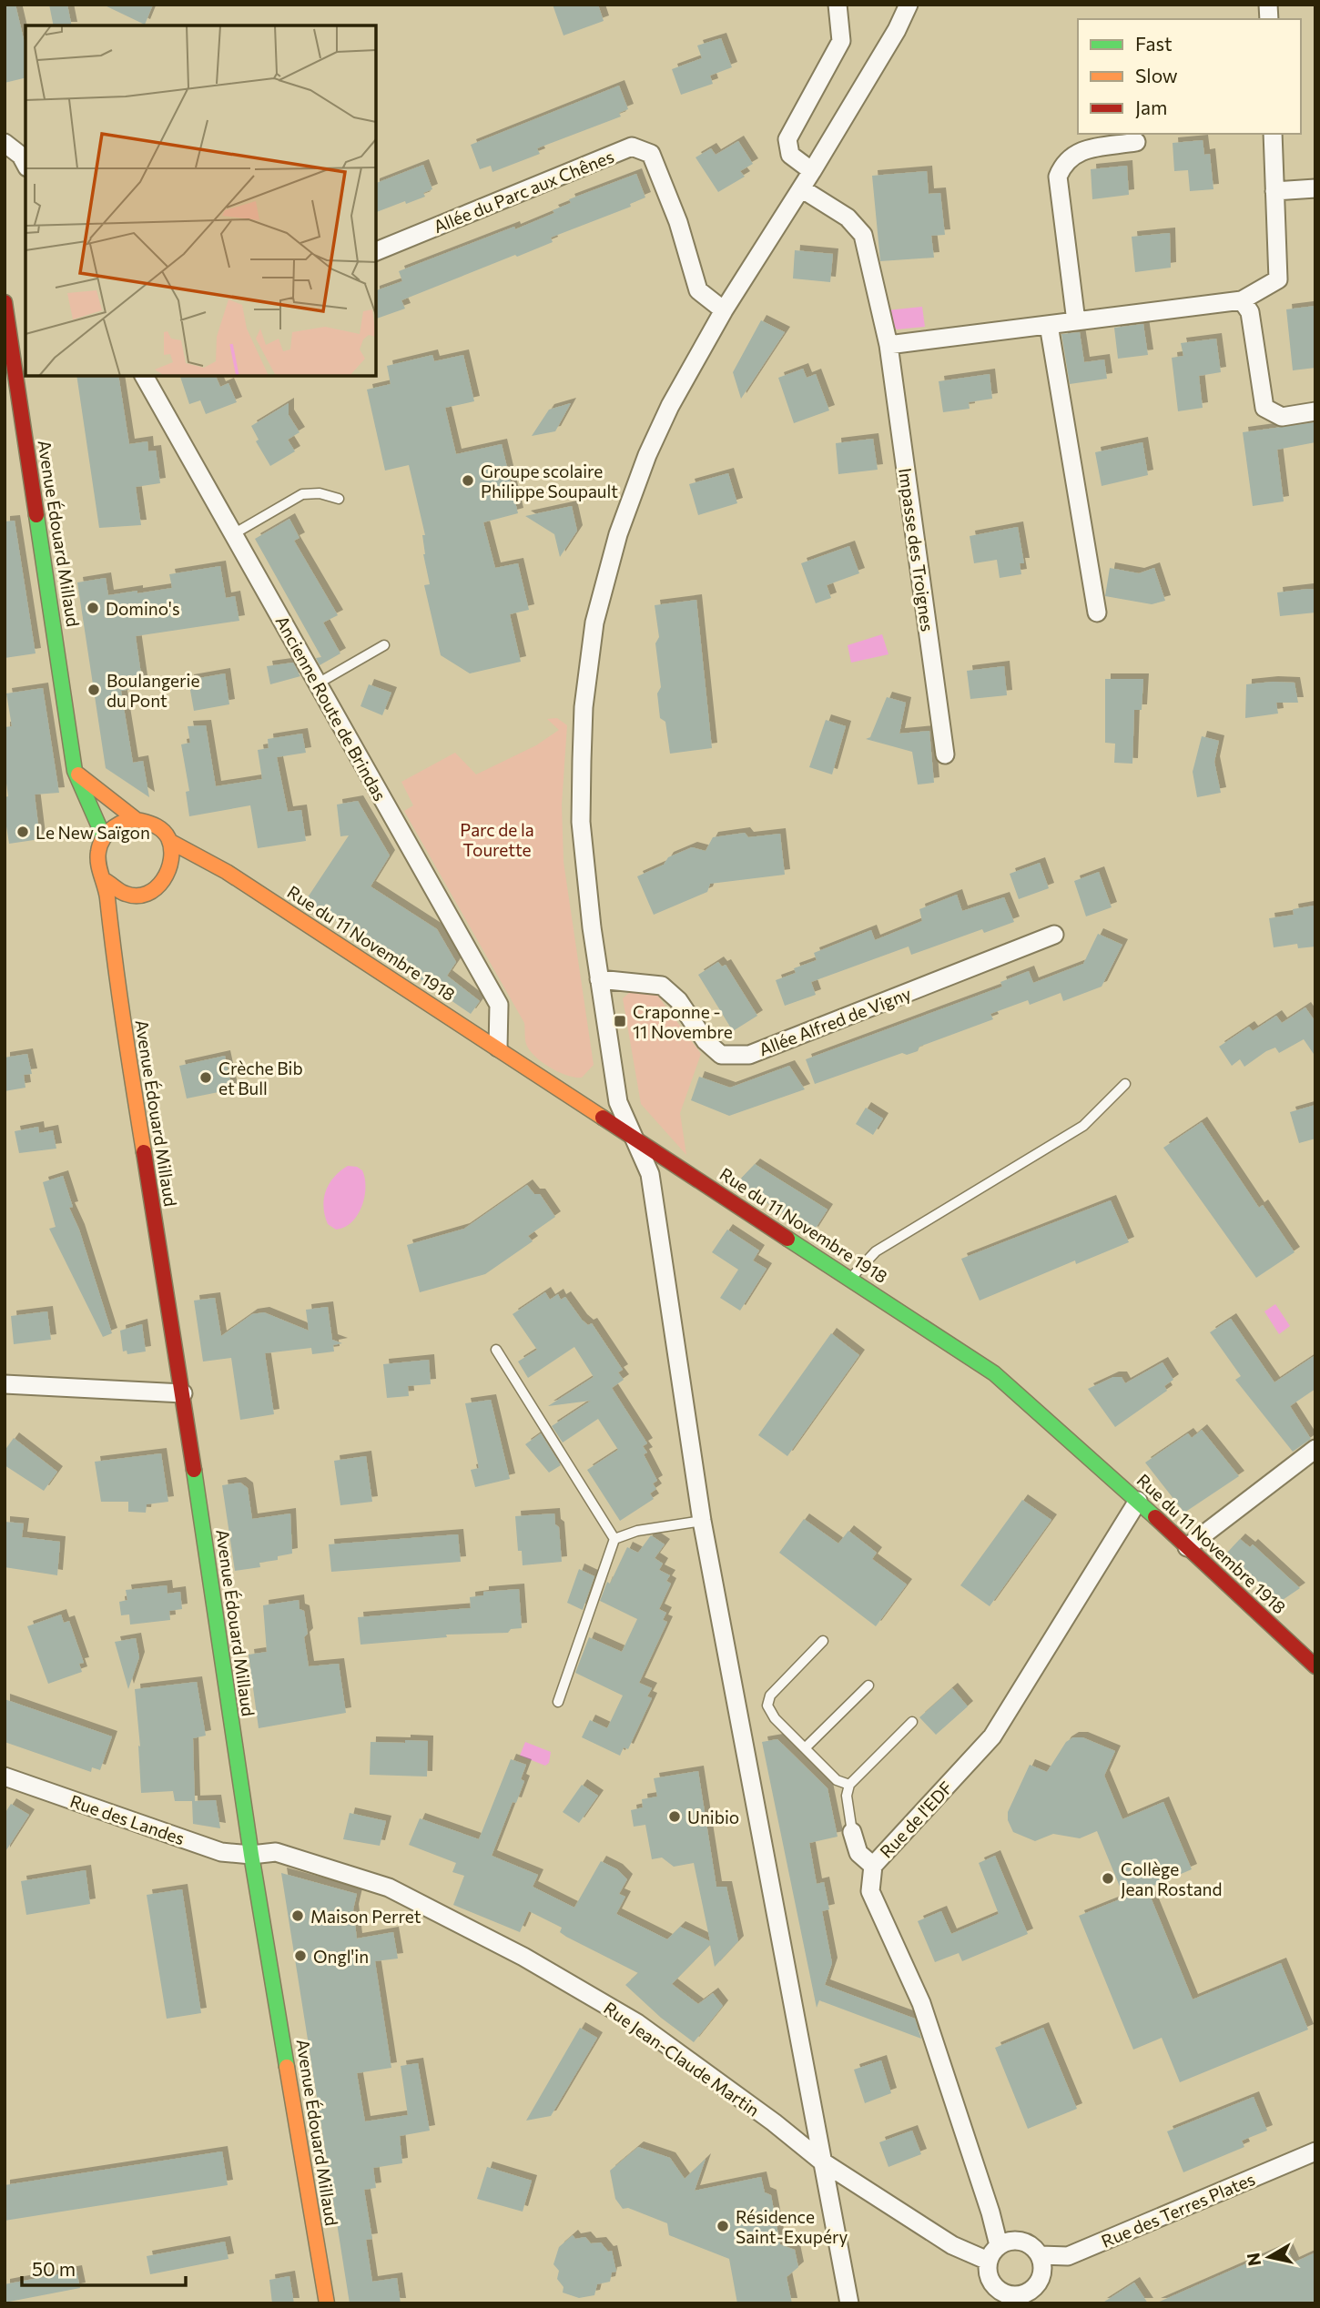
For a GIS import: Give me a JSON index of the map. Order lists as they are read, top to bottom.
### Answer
{
  "streets": {
    "main road": ["Avenue Édouard Millaud", "Rue du 11 Novembre 1918"],
    "street": [
      "Allée du Parc aux Chênes",
      "Impasse des Troignes",
      "Ancienne Route de Brindas",
      "Allée Alfred de Vigny",
      "Rue des Landes",
      "Rue de l'EDF",
      "Rue Jean-Claude Martin",
      "Rue des Terres Plates"
    ]
  },
  "crossings": [
    ["Avenue Édouard Millaud", "Rue du 11 Novembre 1918"],
    ["Avenue Édouard Millaud", "Rue des Landes"],
    ["Avenue Édouard Millaud", "Rue Jean-Claude Martin"],
    ["Ancienne Route de Brindas", "Rue du 11 Novembre 1918"],
    ["Rue du 11 Novembre 1918", "Rue de l'EDF"],
    ["Rue des Landes", "Rue Jean-Claude Martin"],
    ["Rue de l'EDF", "Rue Jean-Claude Martin"],
    ["Rue de l'EDF", "Rue des Terres Plates"],
    ["Rue Jean-Claude Martin", "Rue des Terres Plates"]
  ],
  "parks": ["Parc de la Tourette"],
  "places": {
    "other": [
      "Groupe scolaire Philippe Soupault",
      "Domino's",
      "Boulangerie du Pont",
      "Le New Saïgon",
      "Crèche Bib et Bull",
      "Unibio",
      "Collège Jean Rostand",
      "Maison Perret",
      "Ongl'in",
      "Résidence Saint-Exupéry"
    ],
    "transit": ["Craponne - 11 Novembre"]
  },
  "legend": ["Fast", "Slow", "Jam"],
  "scale_bar": "50 m",
  "north": "left"
}
